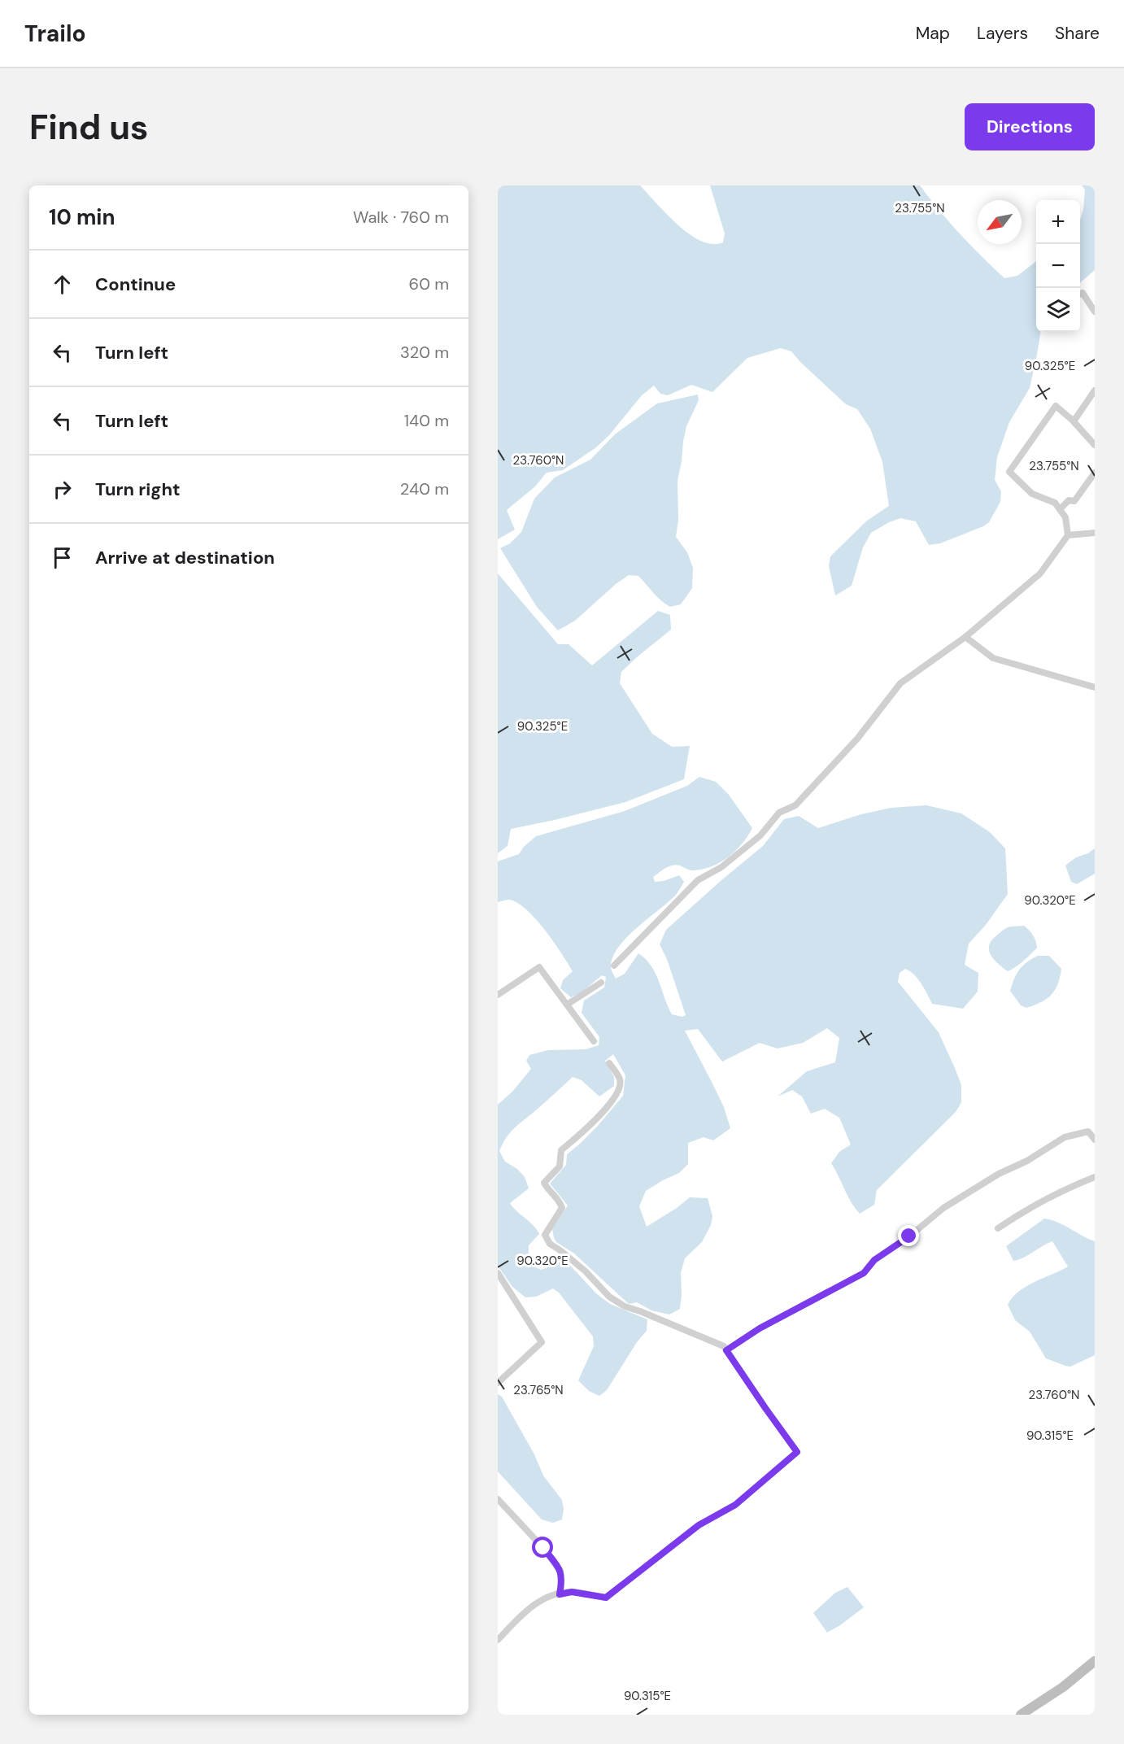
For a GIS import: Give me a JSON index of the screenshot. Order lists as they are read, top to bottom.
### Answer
{
  "north": "bottom left",
  "page": {
    "header": "Trailo",
    "nav": ["Map", "Layers", "Share"],
    "buttons": "Directions",
    "title": "Find us",
    "heading": ["10 min", "Walk · 760 m"],
    "map_buttons": ["+", "−"],
    "list": [
      ["Continue", "60 m"],
      ["Turn left", "320 m"],
      ["Turn left", "140 m"],
      ["Turn right", "240 m"],
      "Arrive at destination"
    ]
  },
  "coordinates": [
    "23.755°N",
    "90.325°E",
    "23.760°N",
    "90.320°E",
    "23.765°N",
    "90.315°E"
  ]
}
